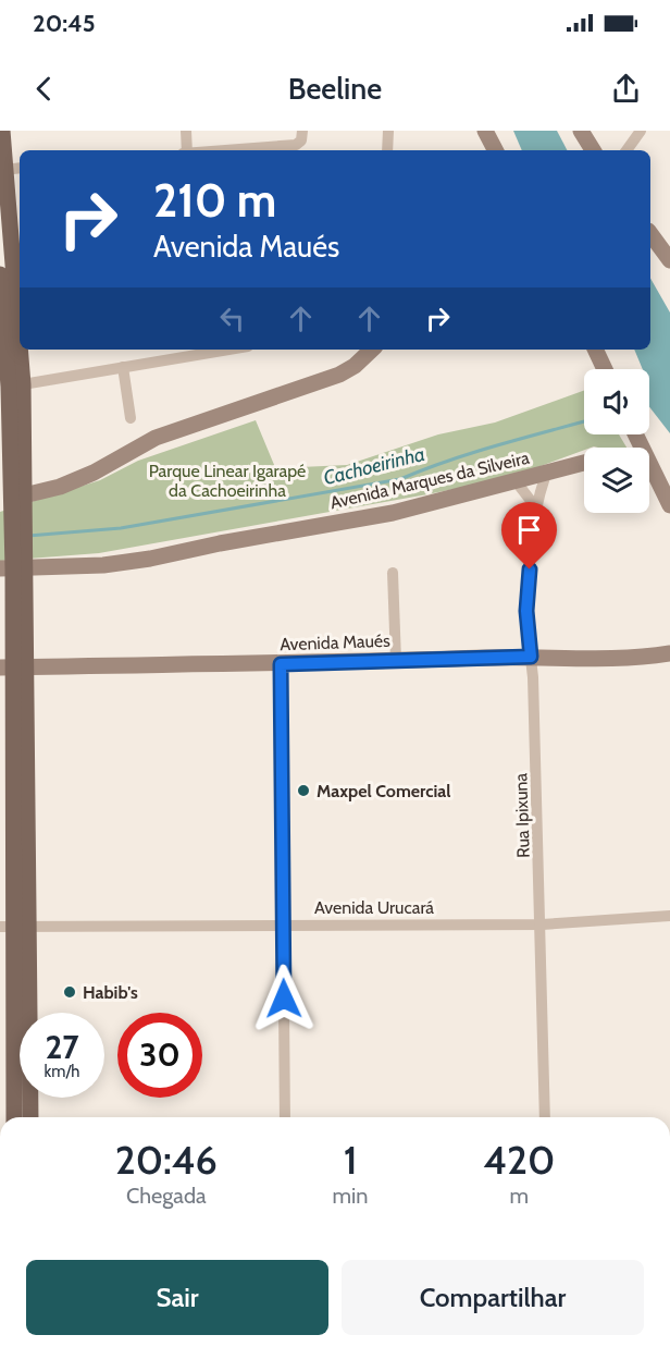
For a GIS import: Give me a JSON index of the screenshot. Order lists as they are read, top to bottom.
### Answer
{
  "streets": {
    "street": [
      "Avenida Marques da Silveira",
      "Avenida Maués",
      "Rua Ipixuna",
      "Avenida Urucará"
    ]
  },
  "crossings": [
    ["Avenida Marques da Silveira", "Rua Ipixuna"],
    ["Avenida Maués", "Rua Ipixuna"],
    ["Rua Ipixuna", "Avenida Urucará"]
  ],
  "water": ["Cachoeirinha"],
  "parks": ["Parque Linear Igarapé da Cachoeirinha"],
  "places": ["Maxpel Comercial", "Habib's"],
  "page": {
    "status": "20:45",
    "header": "Beeline",
    "turn": ["210 m", "Avenida Maués"],
    "speed": "27 km/h",
    "limit": "30",
    "eta": [
      "20:46",
      "Chegada",
      "1",
      "min",
      "420",
      "m"
    ],
    "buttons": ["Sair", "Compartilhar"]
  }
}
